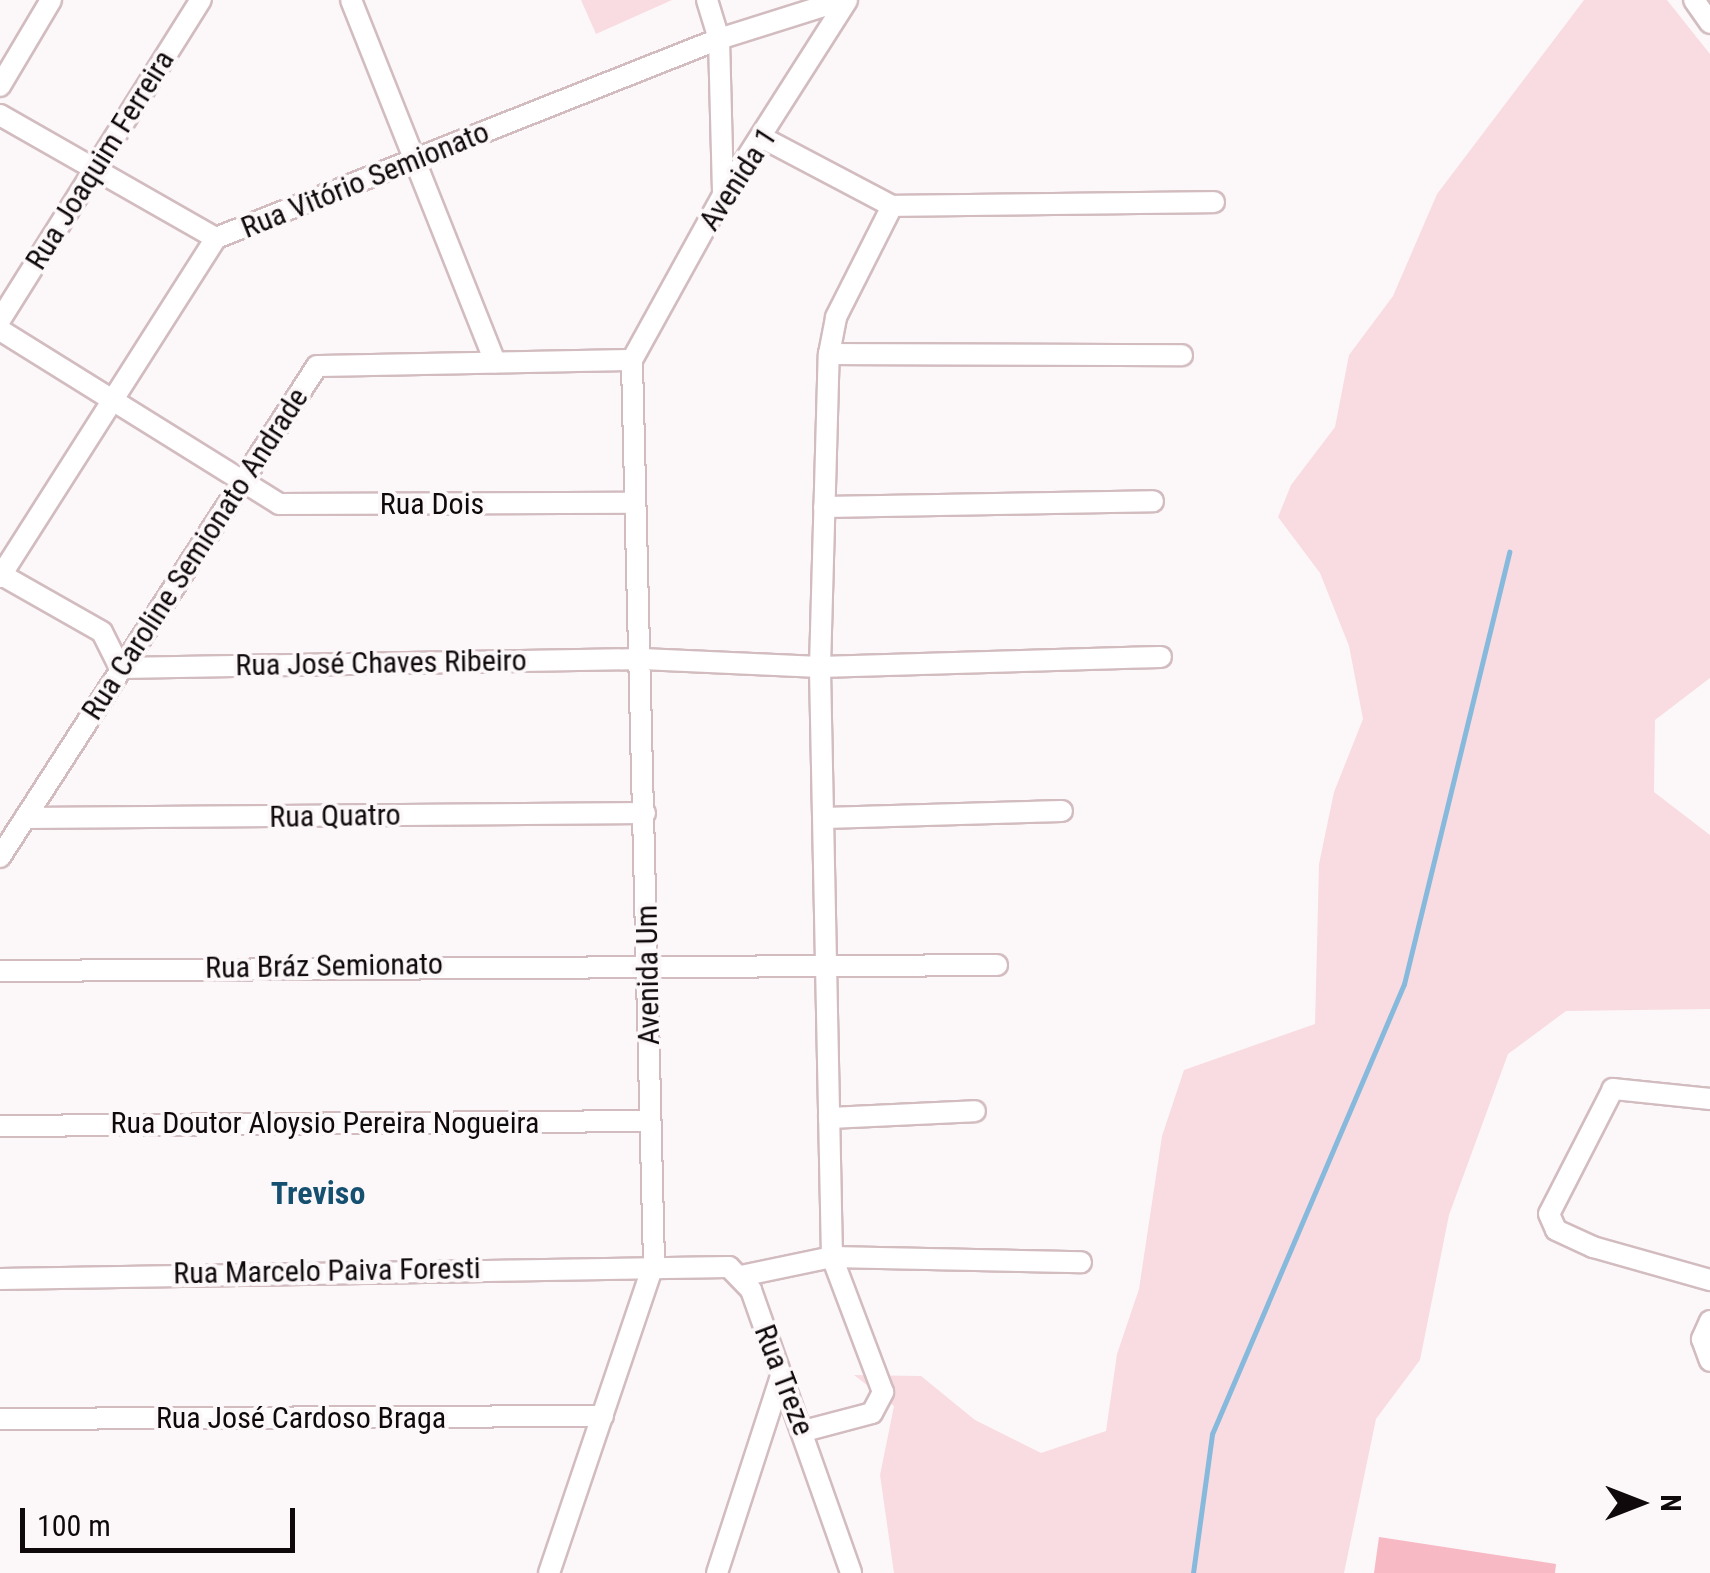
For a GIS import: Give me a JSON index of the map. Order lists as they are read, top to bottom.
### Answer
{
  "streets": {
    "street": [
      "Rua Joaquim Ferreira",
      "Avenida 1",
      "Rua Vitório Semionato",
      "Rua Dois",
      "Rua Caroline Semionato Andrade",
      "Rua José Chaves Ribeiro",
      "Rua Quatro",
      "Rua Bráz Semionato",
      "Avenida Um",
      "Rua Doutor Aloysio Pereira Nogueira",
      "Rua Marcelo Paiva Foresti",
      "Rua Treze",
      "Rua José Cardoso Braga"
    ]
  },
  "crossings": [
    ["Avenida 1", "Rua Vitório Semionato"],
    ["Avenida 1", "Rua Caroline Semionato Andrade"],
    ["Avenida 1", "Avenida Um"],
    ["Rua Vitório Semionato", "Rua Dois"],
    ["Rua Dois", "Rua Caroline Semionato Andrade"],
    ["Rua Dois", "Avenida Um"],
    ["Rua Caroline Semionato Andrade", "Rua José Chaves Ribeiro"],
    ["Rua Caroline Semionato Andrade", "Rua Quatro"],
    ["Rua Caroline Semionato Andrade", "Avenida Um"],
    ["Rua José Chaves Ribeiro", "Avenida Um"],
    ["Rua Quatro", "Avenida Um"],
    ["Rua Bráz Semionato", "Avenida Um"],
    ["Avenida Um", "Rua Doutor Aloysio Pereira Nogueira"],
    ["Avenida Um", "Rua Marcelo Paiva Foresti"],
    ["Avenida Um", "Rua José Cardoso Braga"]
  ],
  "districts": ["Treviso"],
  "scale_bar": "100 m",
  "north": "right"
}
